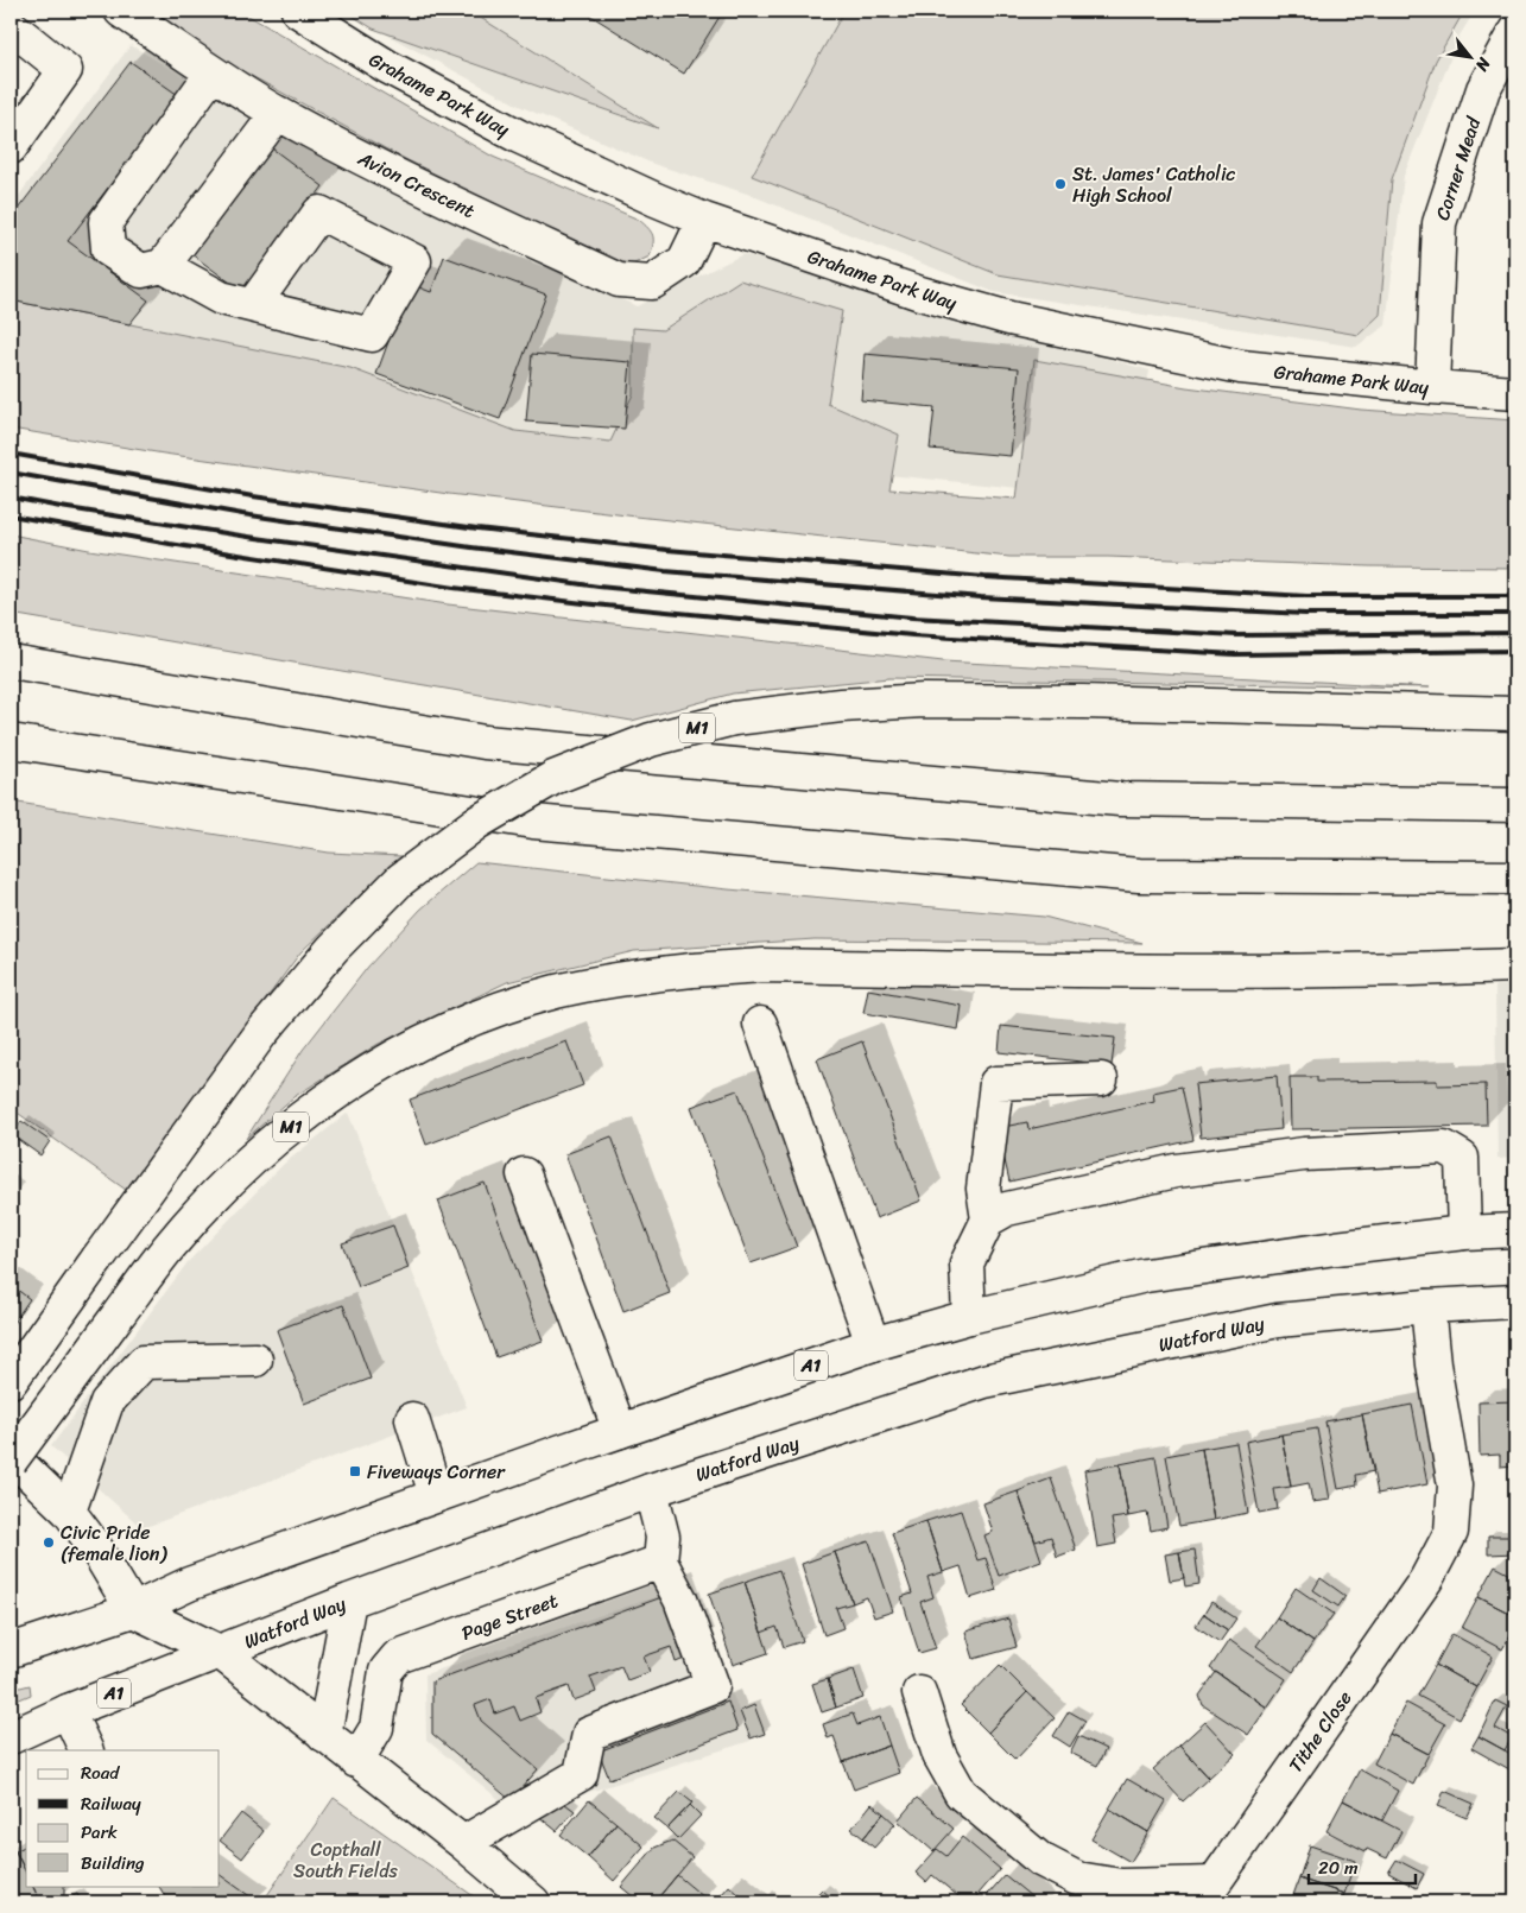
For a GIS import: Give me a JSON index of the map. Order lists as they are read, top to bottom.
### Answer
{
  "streets": {
    "main road": [
      "Grahame Park Way",
      "Corner Mead",
      "Avion Crescent",
      "M1",
      "Watford Way",
      "A1",
      "Page Street",
      "Tithe Close"
    ]
  },
  "crossings": [
    ["Grahame Park Way", "Corner Mead"],
    ["Grahame Park Way", "Avion Crescent"],
    ["Watford Way", "Tithe Close"]
  ],
  "parks": ["Copthall South Fields"],
  "places": {
    "other": ["St. James' Catholic High School", "Civic Pride (female lion)"],
    "transit": ["Fiveways Corner"]
  },
  "legend": [
    "Road",
    "Railway",
    "Park",
    "Building"
  ],
  "scale_bar": "20 m",
  "north": "bottom right"
}
